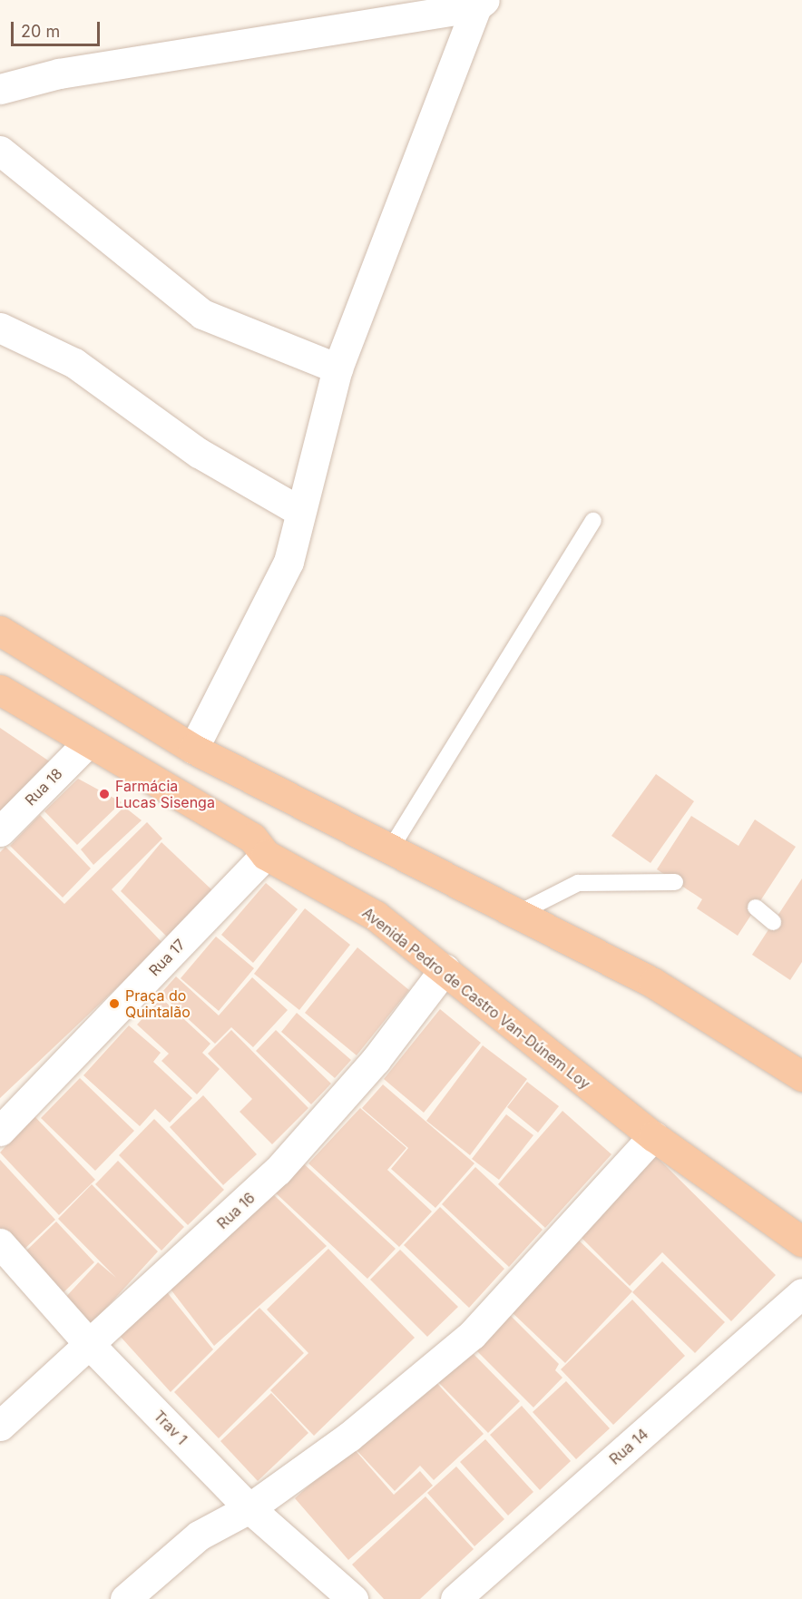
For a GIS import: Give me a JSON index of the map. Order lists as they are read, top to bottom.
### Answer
{
  "streets": {
    "highway": ["Avenida Pedro de Castro Van-Dúnem Loy"],
    "street": [
      "Rua 18",
      "Rua 17",
      "Rua 16",
      "Trav 1",
      "Rua 14"
    ]
  },
  "crossings": [
    ["Rua 18", "Avenida Pedro de Castro Van-Dúnem Loy"],
    ["Rua 17", "Avenida Pedro de Castro Van-Dúnem Loy"],
    ["Avenida Pedro de Castro Van-Dúnem Loy", "Rua 16"],
    ["Rua 16", "Trav 1"]
  ],
  "places": ["Farmácia Lucas Sisenga", "Praça do Quintalão"],
  "scale_bar": "20 m"
}
